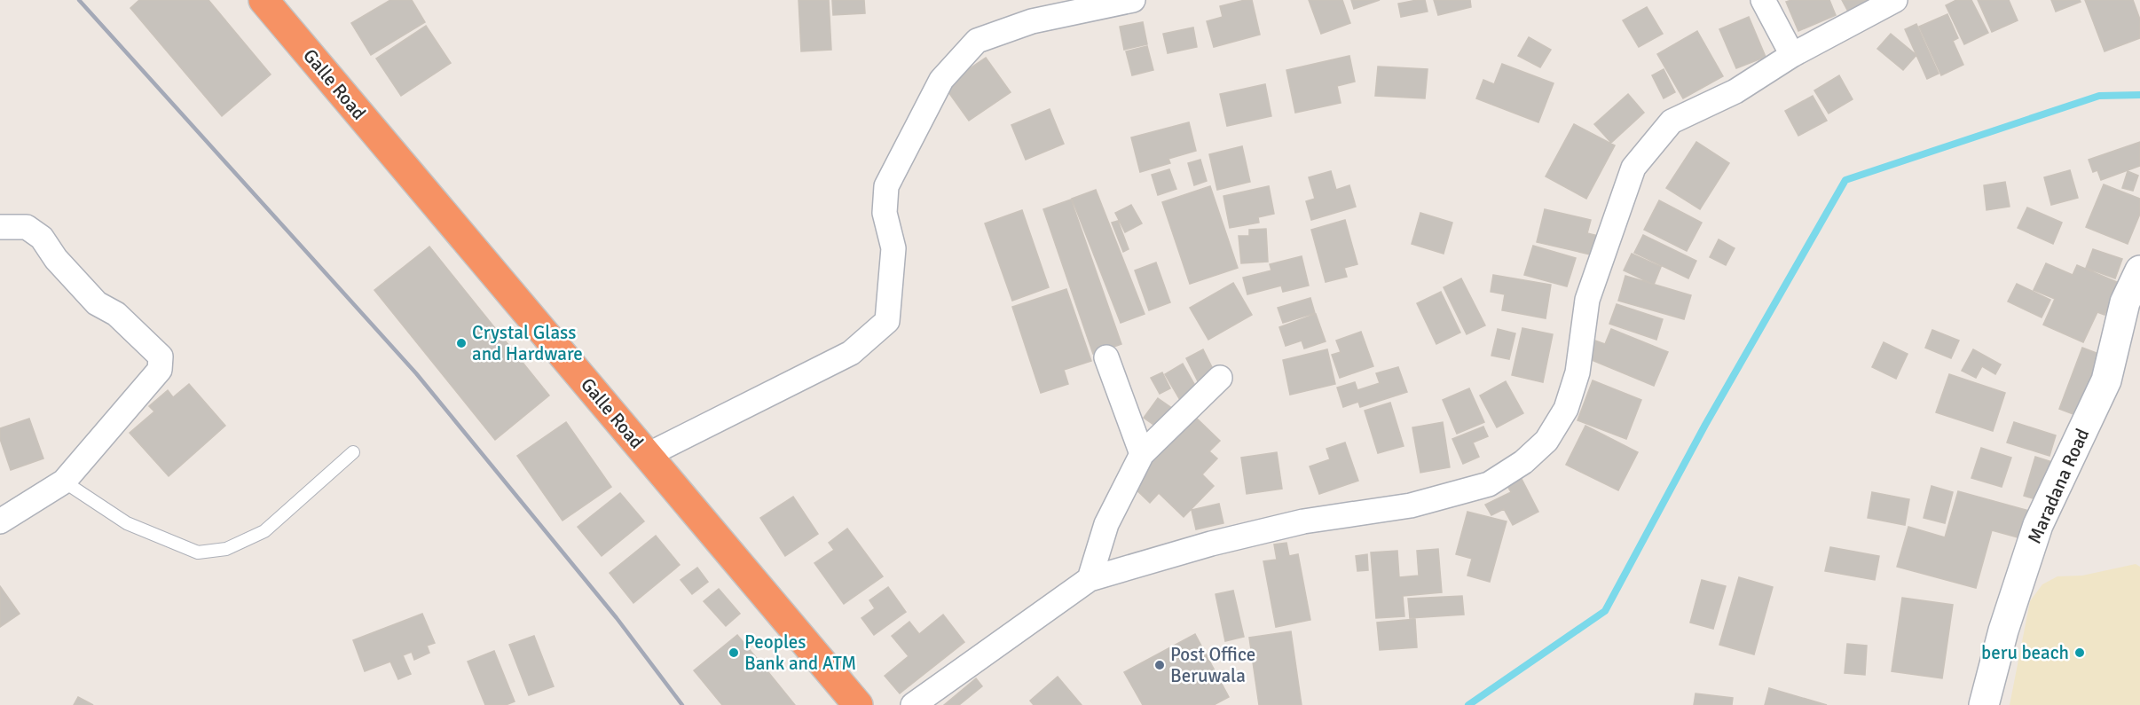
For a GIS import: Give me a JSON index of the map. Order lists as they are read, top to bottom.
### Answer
{
  "streets": {
    "highway": ["Galle Road"],
    "street": ["Maradana Road"]
  },
  "places": [
    "Crystal Glass and Hardware",
    "Peoples Bank and ATM",
    "beru beach",
    "Post Office Beruwala"
  ]
}
